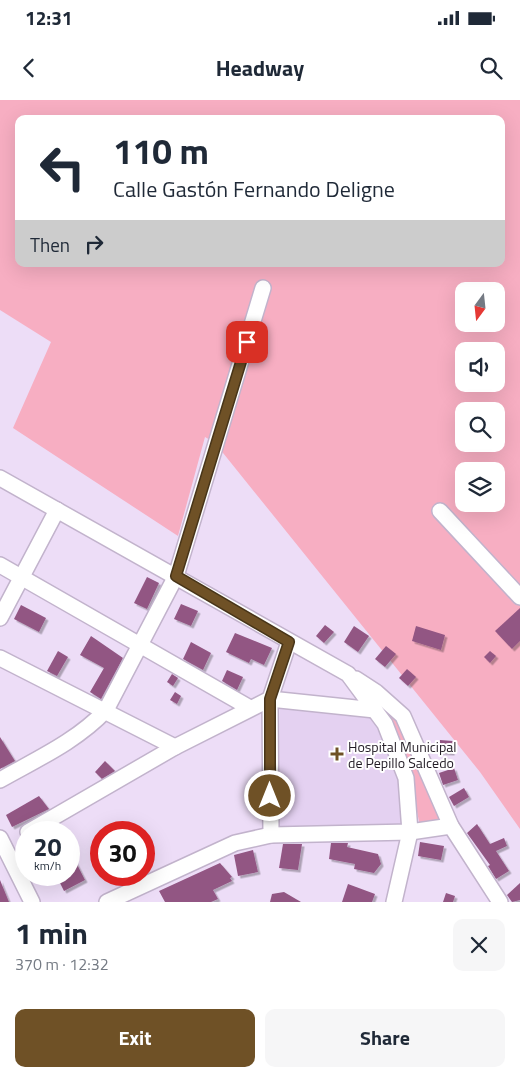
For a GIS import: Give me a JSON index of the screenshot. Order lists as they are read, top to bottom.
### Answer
{
  "places": {
    "health": ["Hospital Municipal de Pepillo Salcedo"]
  },
  "north": "bottom",
  "page": {
    "status": "12:31",
    "header": "Headway",
    "turn": ["110 m", "Calle Gastón Fernando Deligne"],
    "then": "Then",
    "speed": "20 km/h",
    "limit": "30",
    "heading": ["1 min", "370 m · 12:32"],
    "buttons": ["Exit", "Share"]
  }
}
